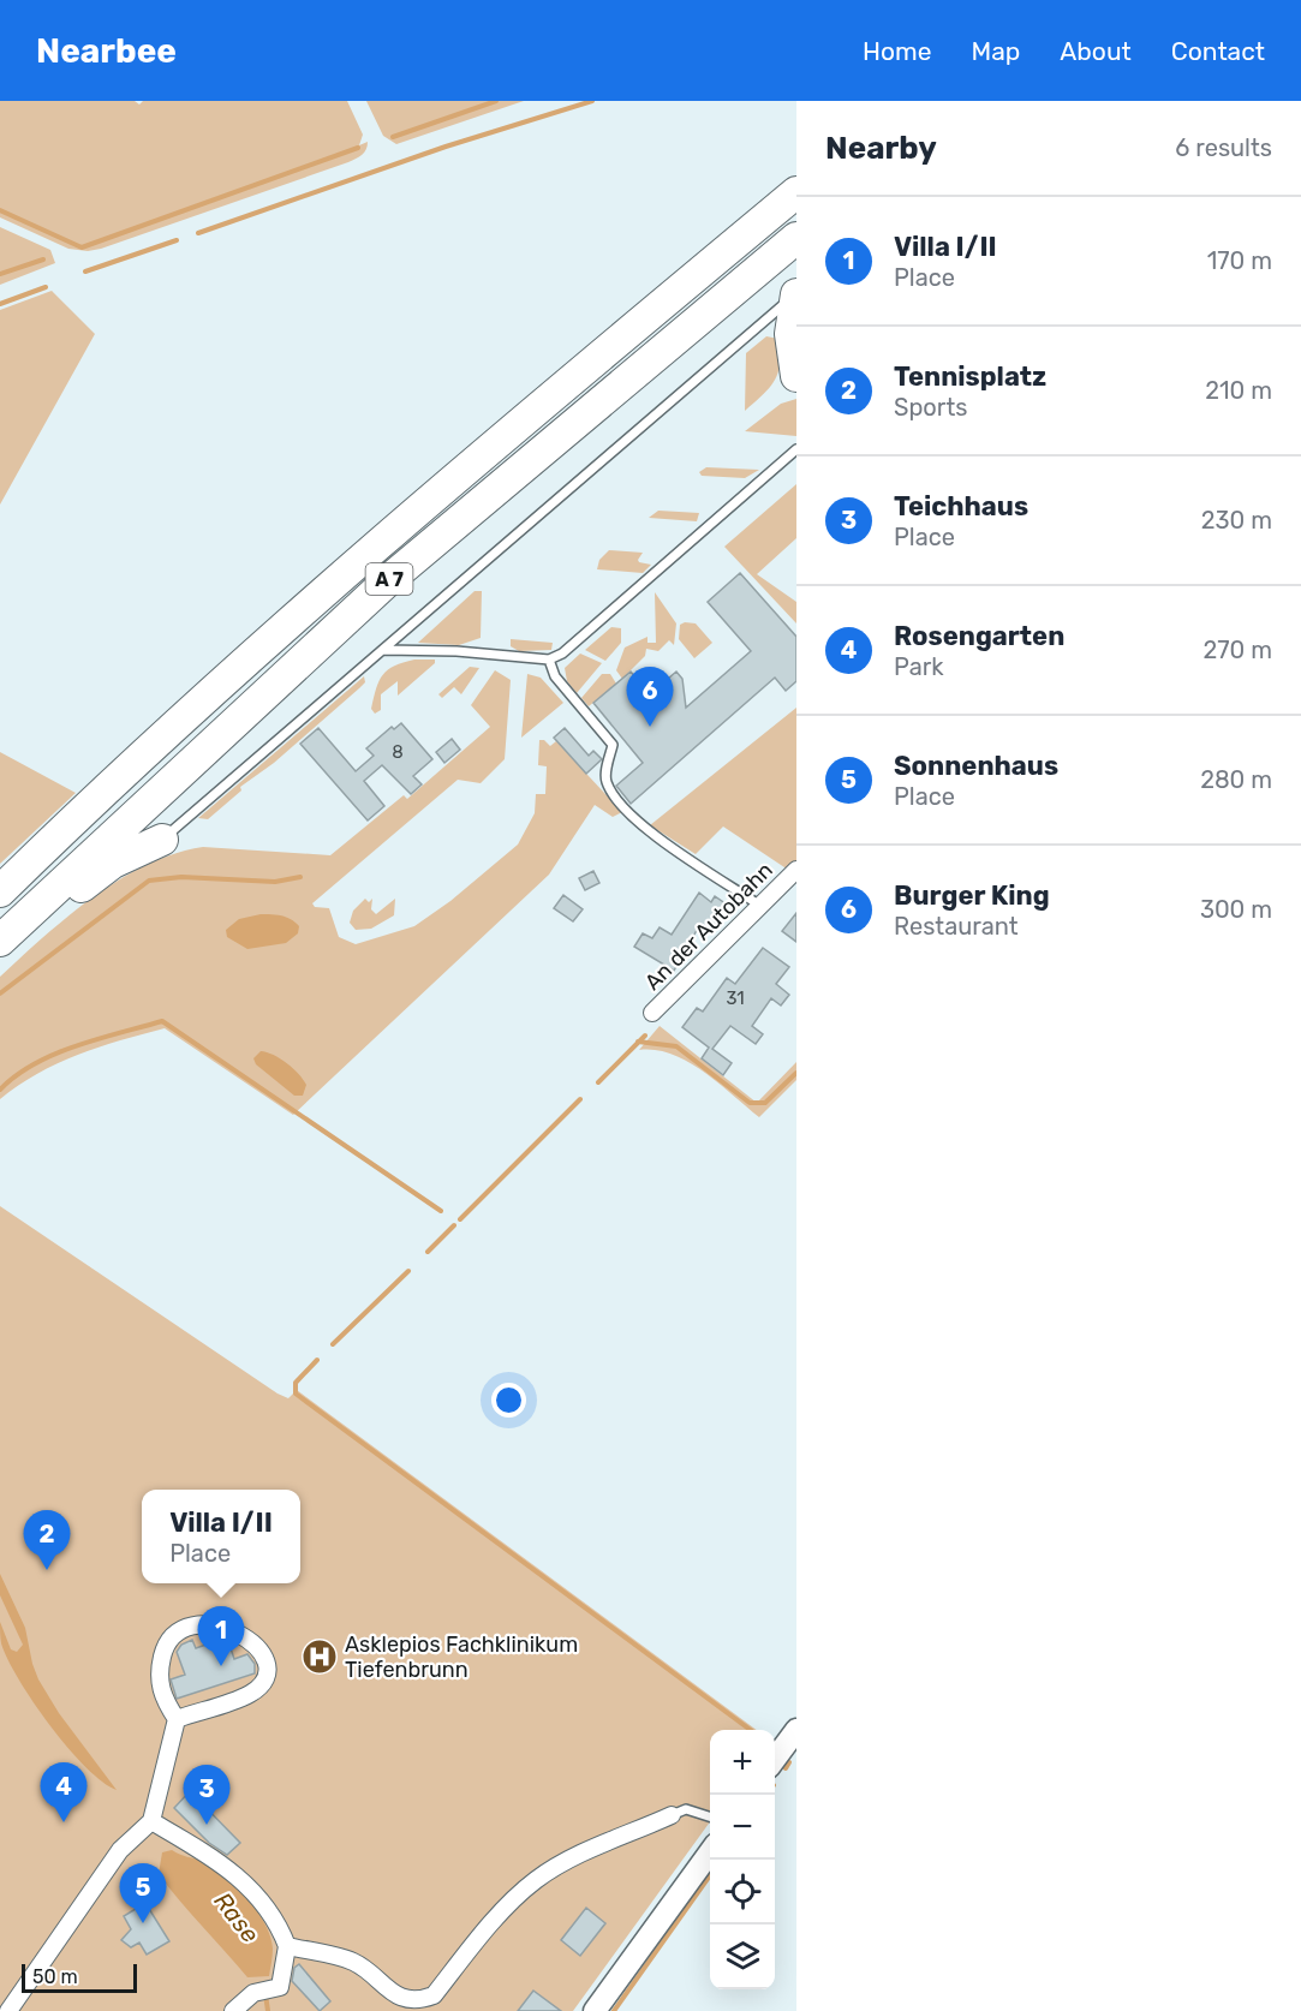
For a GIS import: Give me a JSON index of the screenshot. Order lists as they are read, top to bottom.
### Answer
{
  "streets": {
    "highway": ["A 7"],
    "street": ["An der Autobahn"]
  },
  "water": ["Rase"],
  "places": {
    "hospital": ["Asklepios Fachklinikum Tiefenbrunn"]
  },
  "house_numbers": ["8", "31"],
  "scale_bar": "50 m",
  "page": {
    "header": "Nearbee",
    "nav": [
      "Home",
      "Map",
      "About",
      "Contact"
    ],
    "heading": ["Nearby", "6 results"],
    "list": [
      {
        "mark": "1",
        "name": "Villa I/II",
        "note": "Place",
        "value": "170 m"
      },
      {
        "mark": "2",
        "name": "Tennisplatz",
        "note": "Sports",
        "value": "210 m"
      },
      {
        "mark": "3",
        "name": "Teichhaus",
        "note": "Place",
        "value": "230 m"
      },
      {
        "mark": "4",
        "name": "Rosengarten",
        "note": "Park",
        "value": "270 m"
      },
      {
        "mark": "5",
        "name": "Sonnenhaus",
        "note": "Place",
        "value": "280 m"
      },
      {
        "mark": "6",
        "name": "Burger King",
        "note": "Restaurant",
        "value": "300 m"
      }
    ],
    "pins": [
      "6",
      "2",
      "1",
      "4",
      "3",
      "5"
    ],
    "popup": ["Villa I/II", "Place"],
    "map_buttons": ["+", "−"],
    "scale": "50 m"
  }
}
